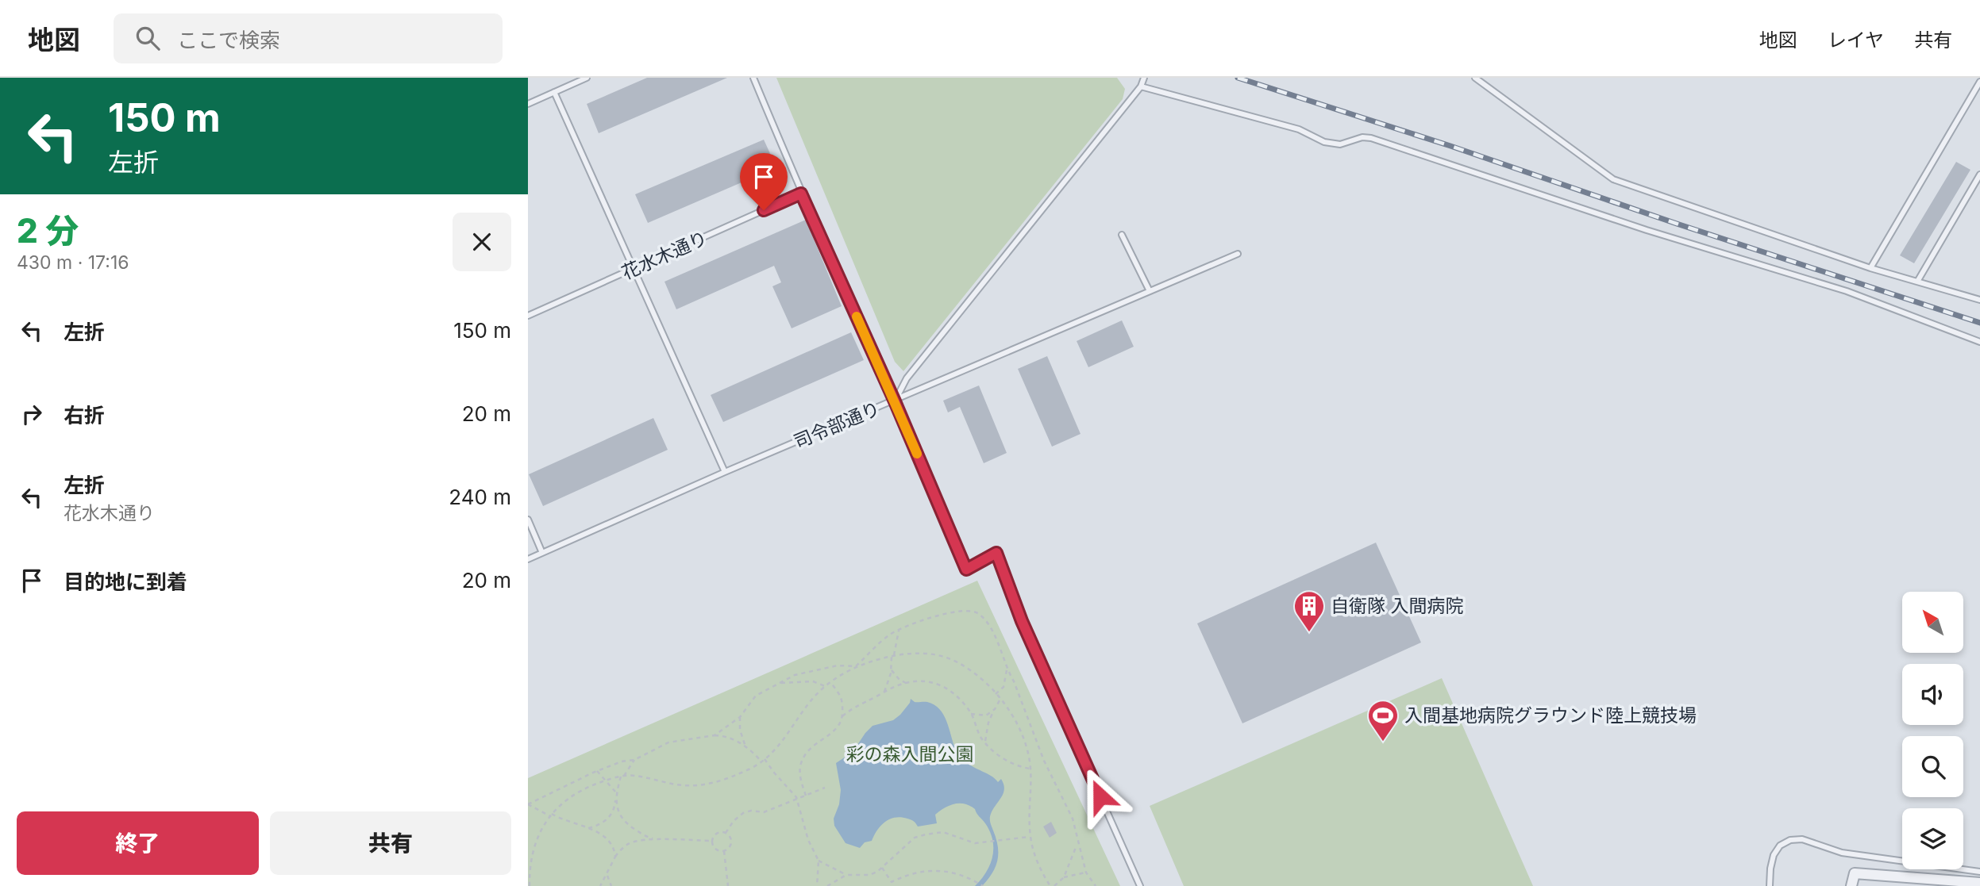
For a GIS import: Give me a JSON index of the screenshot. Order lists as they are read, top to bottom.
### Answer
{
  "streets": {
    "lane": ["花水木通り", "司令部通り"]
  },
  "parks": ["彩の森入間公園"],
  "places": {
    "building": ["自衛隊 入間病院"],
    "sports": ["入間基地病院グラウンド陸上競技場"]
  },
  "north": "top left",
  "page": {
    "header": "地図",
    "search": "ここで検索",
    "nav": ["地図", "レイヤ", "共有"],
    "turn": ["150 m", "左折"],
    "heading": ["2 分", "430 m · 17:16"],
    "list": [
      {
        "name": "左折",
        "value": "150 m"
      },
      {
        "name": "右折",
        "value": "20 m"
      },
      {
        "name": "左折",
        "note": "花水木通り",
        "value": "240 m"
      },
      {
        "name": "目的地に到着",
        "value": "20 m"
      }
    ],
    "buttons": ["終了", "共有"]
  }
}
